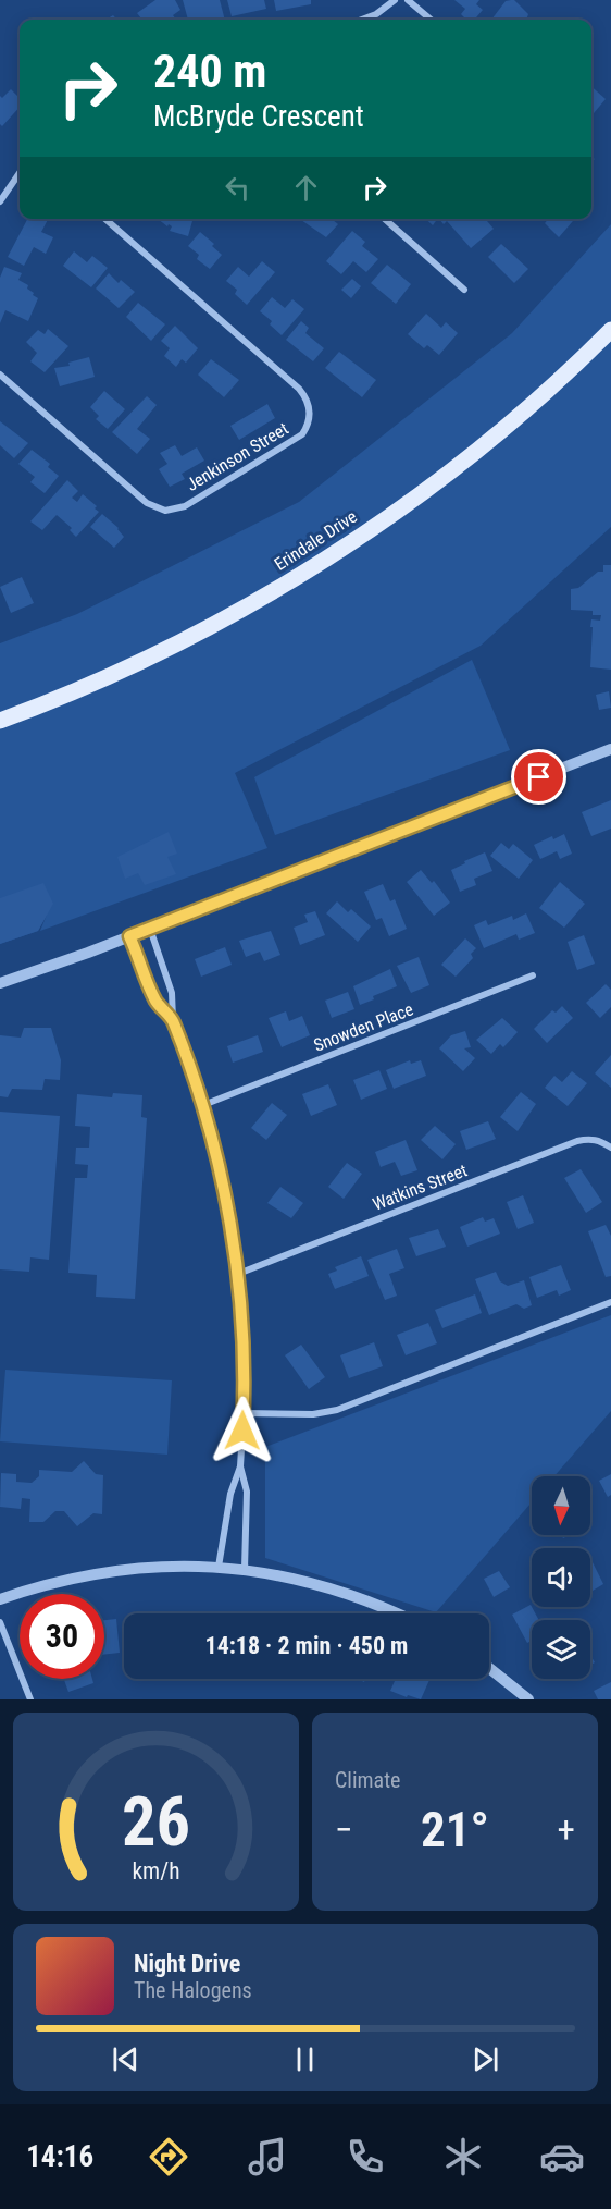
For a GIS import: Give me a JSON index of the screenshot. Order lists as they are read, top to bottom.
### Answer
{
  "streets": {
    "main road": ["Erindale Drive"],
    "street": ["Jenkinson Street", "Snowden Place", "Watkins Street"]
  },
  "north": "bottom",
  "page": {
    "turn": ["240 m", "McBryde Crescent"],
    "limit": "30",
    "trip": "14:18 · 2 min · 450 m",
    "tile": "Climate",
    "heat": ["−", "21°", "+"],
    "song": ["Night Drive", "The Halogens"],
    "tabs": "14:16",
    "gauge": ["26", "km/h"]
  }
}
